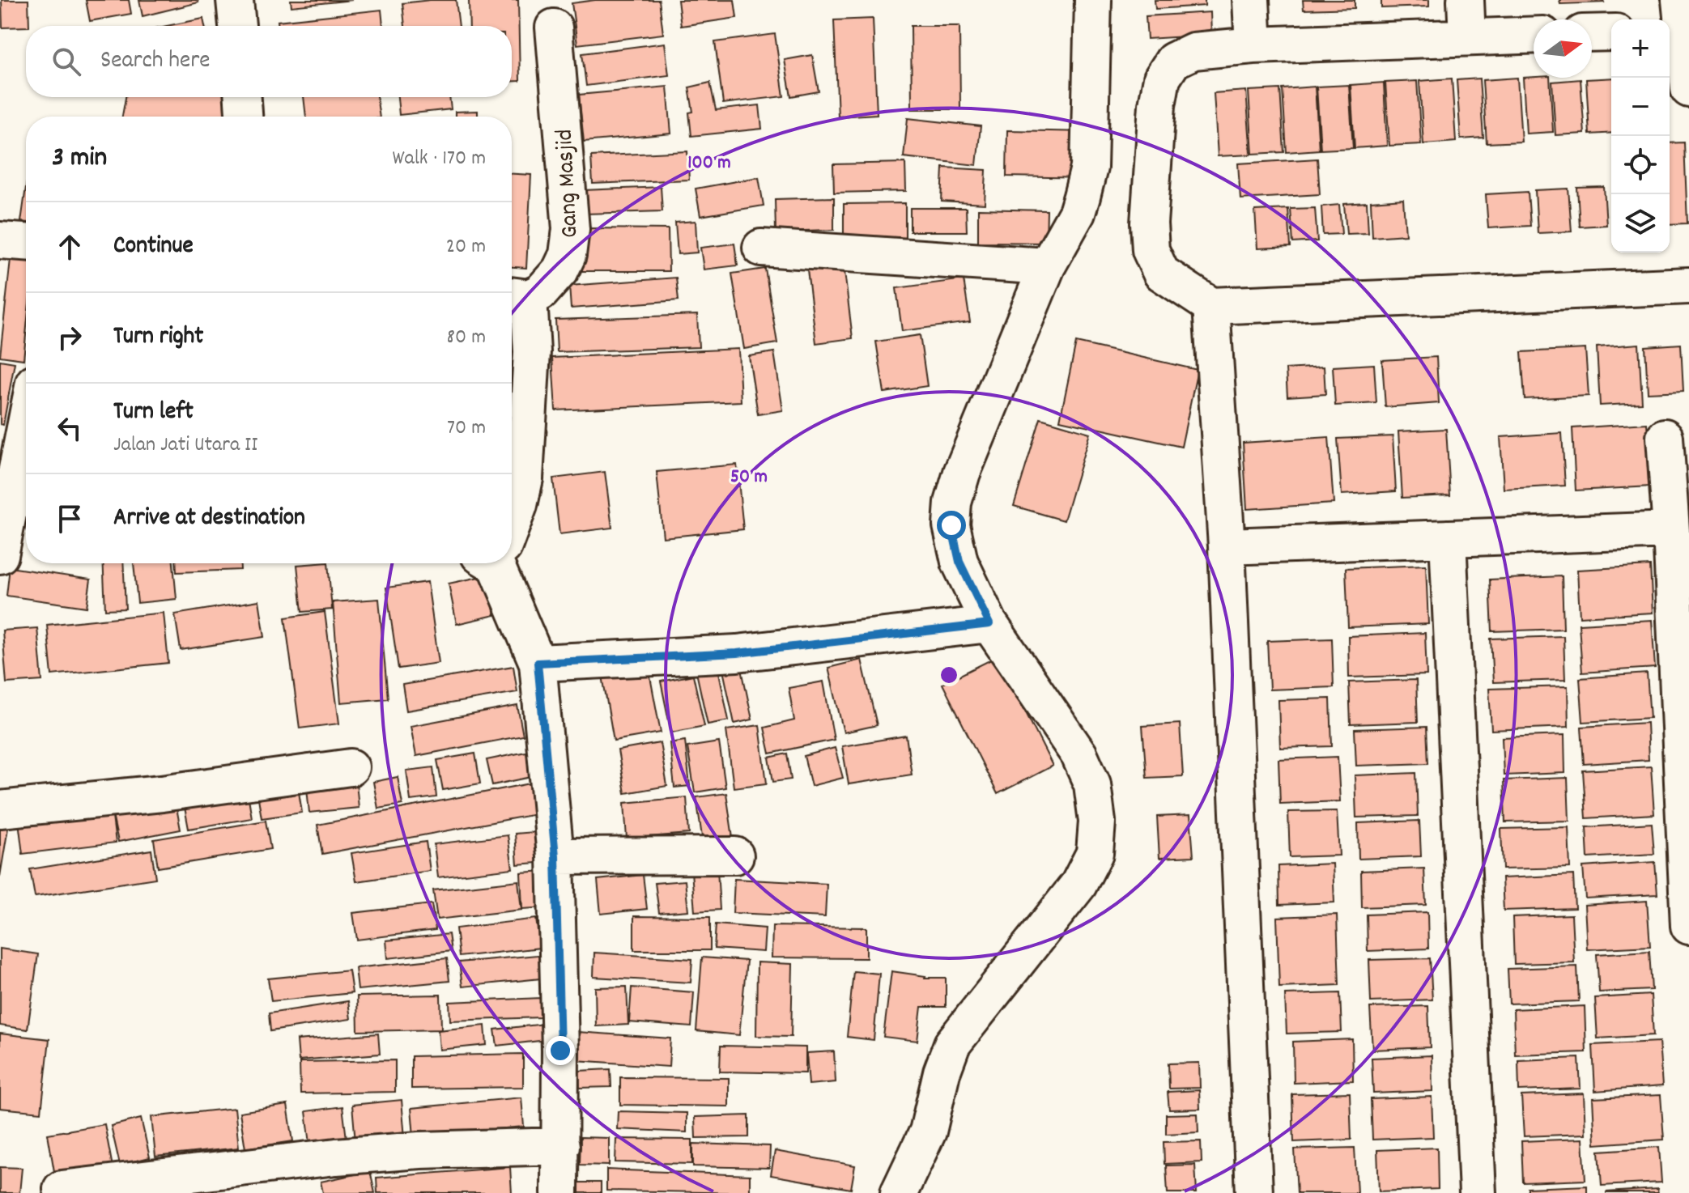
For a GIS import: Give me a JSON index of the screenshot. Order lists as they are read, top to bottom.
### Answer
{
  "streets": {
    "street": ["Gang Masjid"]
  },
  "north": "right",
  "page": {
    "map_buttons": ["+", "−"],
    "search": "Search here",
    "heading": ["3 min", "Walk · 170 m"],
    "list": [
      ["Continue", "20 m"],
      ["Turn right", "80 m"],
      ["Turn left", "Jalan Jati Utara II", "70 m"],
      "Arrive at destination"
    ]
  },
  "rings": ["100 m", "50 m"]
}
